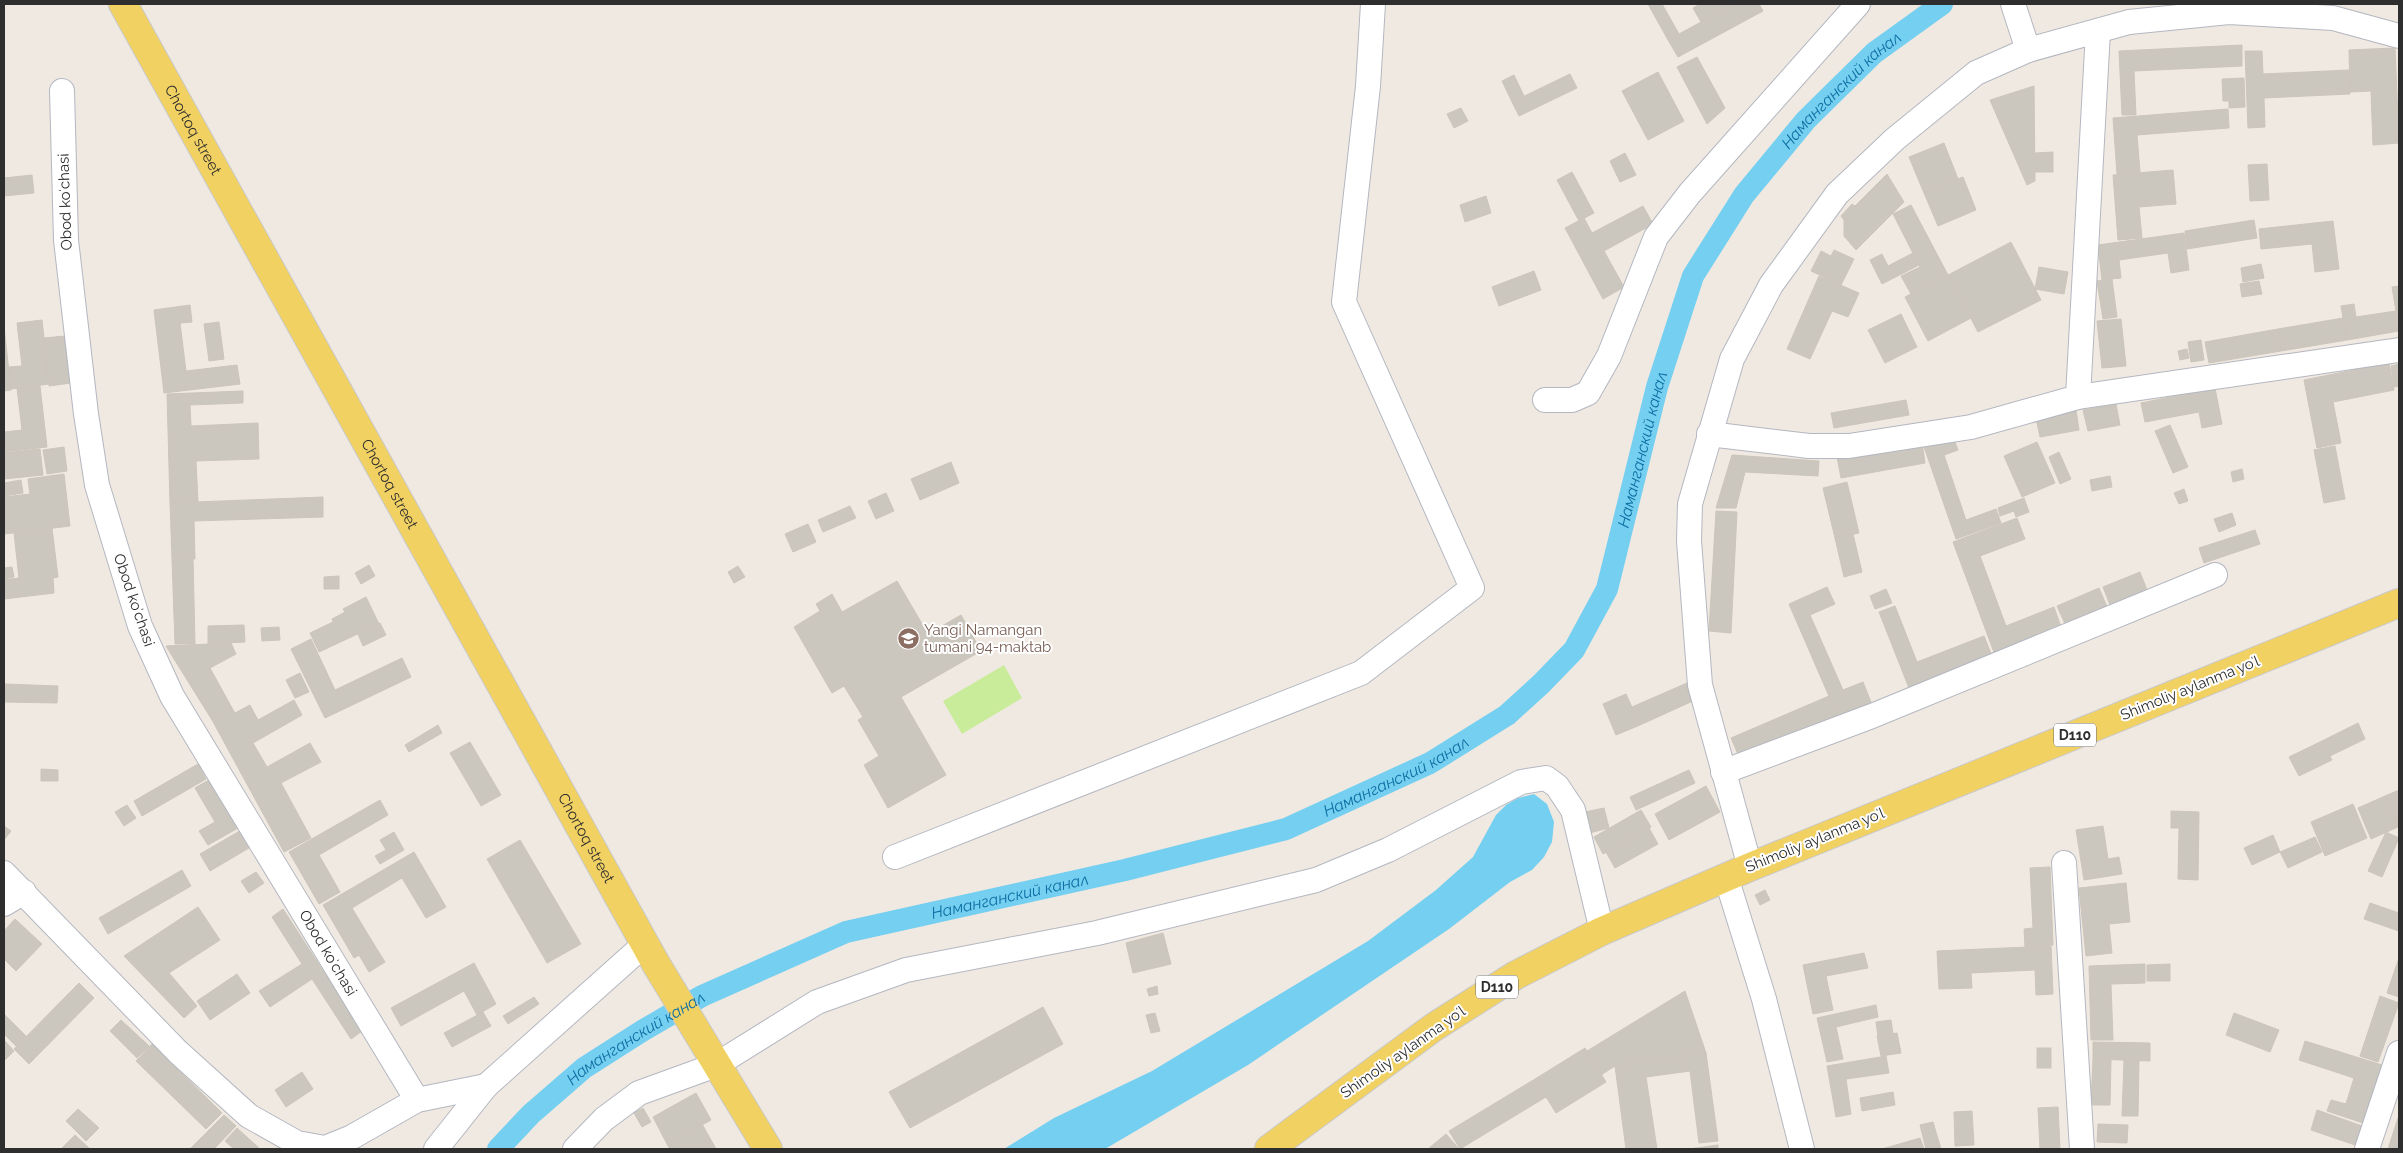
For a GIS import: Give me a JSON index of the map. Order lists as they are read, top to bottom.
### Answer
{
  "streets": {
    "main road": ["Chortoq street", "Shimoliy aylanma yoʻl", "D110"],
    "street": ["Obod koʻchasi"]
  },
  "water": ["Наманганский канал"],
  "places": {
    "school or university": ["Yangi Namangan tumani 94-maktab"]
  }
}
